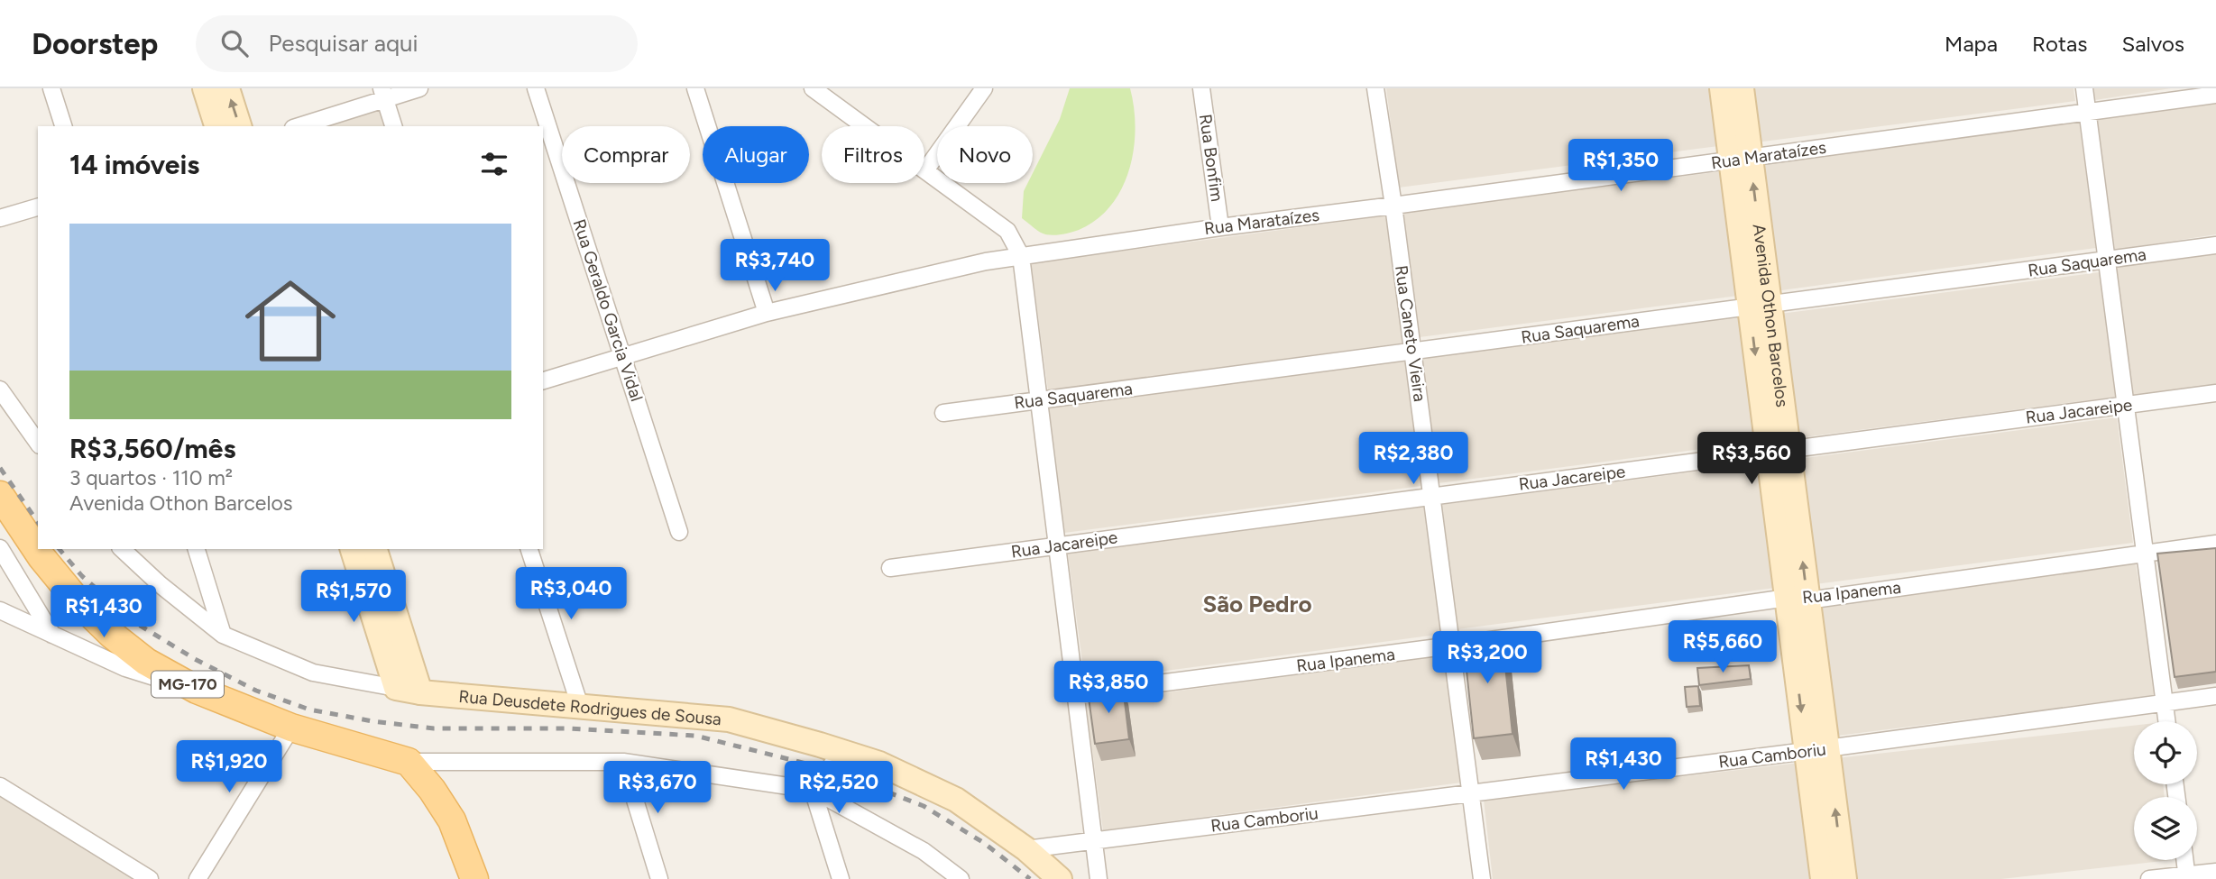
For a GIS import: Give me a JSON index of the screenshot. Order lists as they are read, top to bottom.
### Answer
{
  "streets": {
    "main road": ["MG-170"],
    "street": [
      "Rua Marataízes",
      "Rua Bonfim",
      "Rua Saquarema",
      "Rua Geraldo Garcia Vidal",
      "Avenida Othon Barcelos",
      "Rua Caneto Vieira",
      "Rua Jacareipe",
      "Rua Ipanema",
      "Rua Deusdete Rodrigues de Sousa",
      "Rua Camboriu"
    ]
  },
  "crossings": [
    ["Rua Marataízes", "Rua Bonfim"],
    ["Rua Marataízes", "Rua Geraldo Garcia Vidal"],
    ["Rua Marataízes", "Avenida Othon Barcelos"],
    ["Rua Marataízes", "Rua Caneto Vieira"],
    ["Rua Saquarema", "Avenida Othon Barcelos"],
    ["Rua Saquarema", "Rua Caneto Vieira"],
    ["Avenida Othon Barcelos", "Rua Jacareipe"],
    ["Avenida Othon Barcelos", "Rua Ipanema"],
    ["Avenida Othon Barcelos", "Rua Camboriu"],
    ["Rua Caneto Vieira", "Rua Jacareipe"],
    ["Rua Caneto Vieira", "Rua Ipanema"],
    ["Rua Caneto Vieira", "Rua Camboriu"],
    ["Rua Deusdete Rodrigues de Sousa", "Rua Camboriu"]
  ],
  "districts": ["São Pedro"],
  "page": {
    "header": "Doorstep",
    "search": "Pesquisar aqui",
    "nav": ["Mapa", "Rotas", "Salvos"],
    "chip": [
      "Comprar",
      "Alugar",
      "Filtros",
      "Novo"
    ],
    "heading": "14 imóveis",
    "price": [
      "R$1,350",
      "R$3,740",
      "R$2,380",
      "R$3,560",
      "R$3,040",
      "R$1,570",
      "R$1,430",
      "R$5,660",
      "R$3,200",
      "R$3,850",
      "R$1,430",
      "R$1,920",
      "R$3,670",
      "R$2,520"
    ],
    "list": [
      {
        "name": "R$3,560/mês",
        "note": "3 quartos · 110 m² · Avenida Othon Barcelos"
      }
    ]
  }
}
